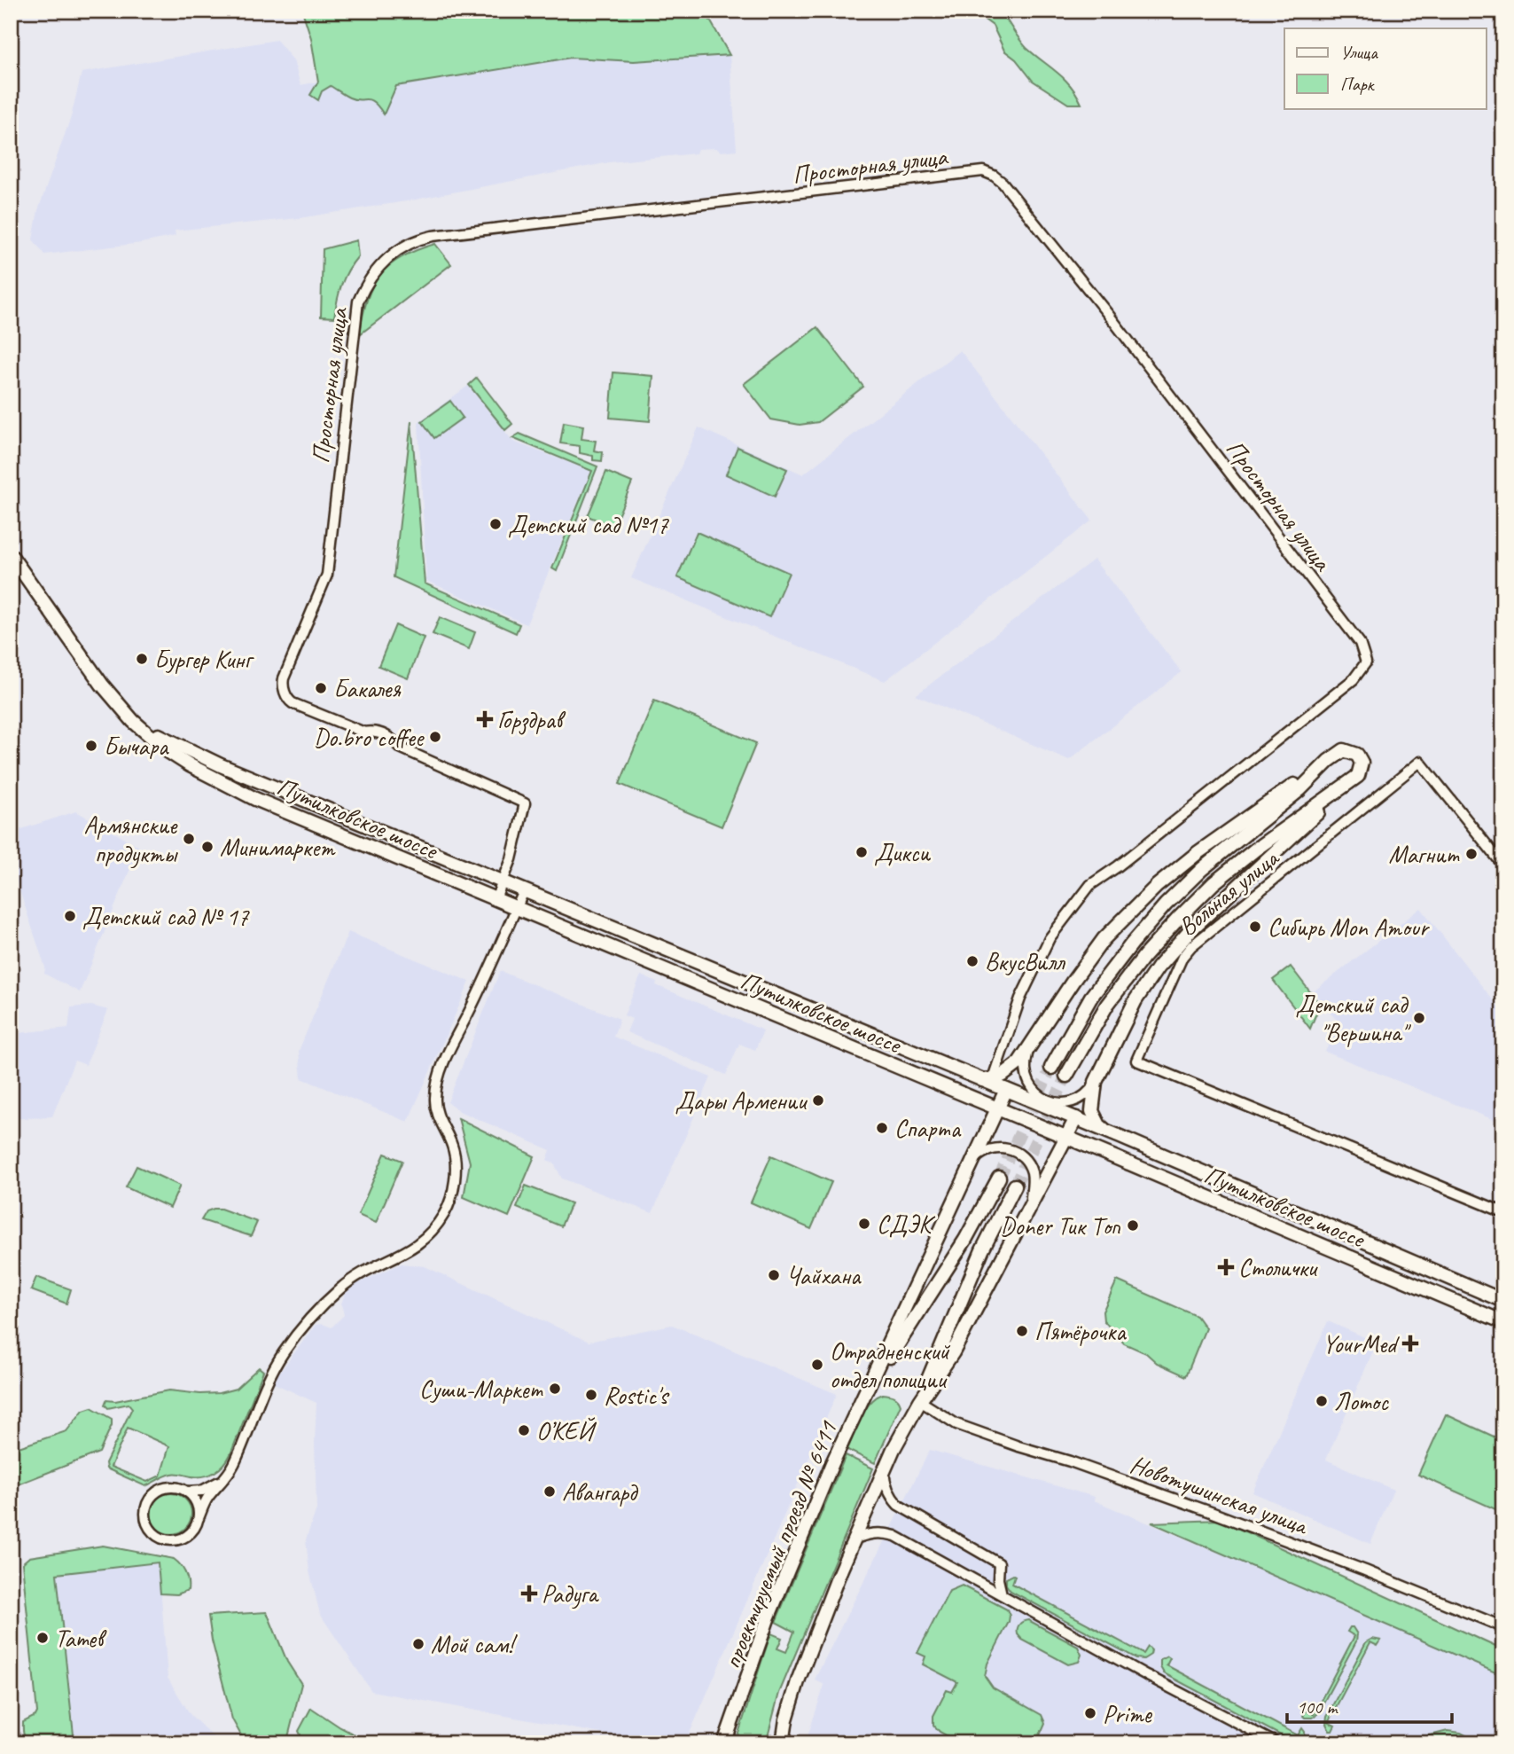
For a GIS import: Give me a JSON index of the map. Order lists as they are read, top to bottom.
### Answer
{
  "streets": {
    "street": [
      "Просторная улица",
      "Путилковское шоссе",
      "Вольная улица",
      "Новотушинская улица",
      "проектируемый проезд № 6411"
    ]
  },
  "crossings": [
    ["Просторная улица", "Путилковское шоссе"],
    ["Путилковское шоссе", "проектируемый проезд № 6411"]
  ],
  "places": {
    "other": [
      "Детский сад №17",
      "Бургер Кинг",
      "Бакалея",
      "Do.bro coffee",
      "Бычара",
      "Армянские продукты",
      "Минимаркет",
      "Дикси",
      "Магнит",
      "Детский сад № 17",
      "Сибирь Mon Amour",
      "ВкусВилл",
      "Детский сад \"Вершина\"",
      "Дары Армении",
      "Спарта",
      "СДЭК",
      "Doner Тик Топ",
      "Чайхана",
      "Пятёрочка",
      "Отрадненский отдел полиции",
      "Суши-Маркет",
      "Rostic's",
      "Лотос",
      "О’КЕЙ",
      "Авангард",
      "Татев",
      "Мой сам!",
      "Prime"
    ],
    "health": [
      "Горздрав",
      "Столички",
      "YourMed",
      "Радуга"
    ]
  },
  "legend": ["Улица", "Парк"],
  "scale_bar": "100 m"
}
